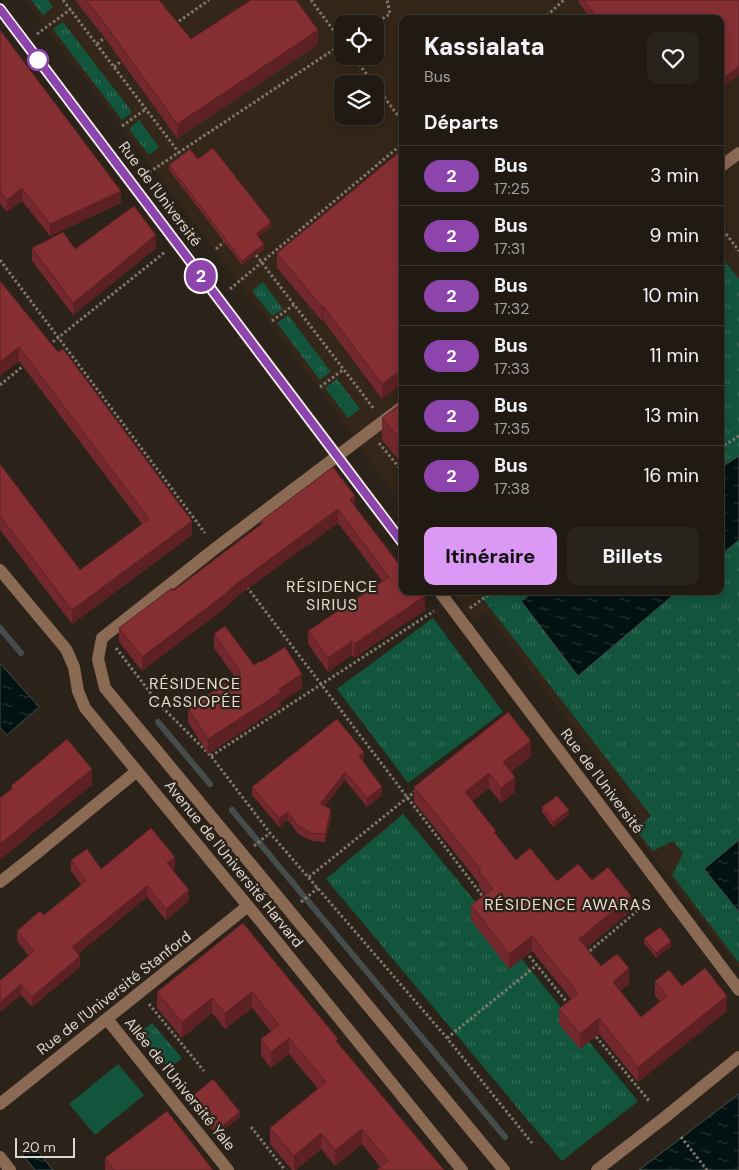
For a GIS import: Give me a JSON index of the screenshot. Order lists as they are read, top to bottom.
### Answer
{
  "streets": {
    "street": [
      "Rue de l'Université",
      "Avenue de l'Université Harvard",
      "Rue de l'Université Stanford",
      "Allée de l'Université Yale"
    ]
  },
  "crossings": [
    ["Avenue de l'Université Harvard", "Rue de l'Université Stanford"],
    ["Rue de l'Université Stanford", "Allée de l'Université Yale"]
  ],
  "districts": ["RÉSIDENCE SIRIUS", "RÉSIDENCE CASSIOPÉE", "RÉSIDENCE AWARAS"],
  "lines": ["bus line 2"],
  "scale_bar": "20 m",
  "page": {
    "on_map": "2",
    "heading": [
      ["Kassialata", "Bus"],
      "Départs"
    ],
    "list": [
      {
        "mark": "2",
        "name": "Bus",
        "note": "17:25",
        "value": "3 min"
      },
      {
        "mark": "2",
        "name": "Bus",
        "note": "17:31",
        "value": "9 min"
      },
      {
        "mark": "2",
        "name": "Bus",
        "note": "17:32",
        "value": "10 min"
      },
      {
        "mark": "2",
        "name": "Bus",
        "note": "17:33",
        "value": "11 min"
      },
      {
        "mark": "2",
        "name": "Bus",
        "note": "17:35",
        "value": "13 min"
      },
      {
        "mark": "2",
        "name": "Bus",
        "note": "17:38",
        "value": "16 min"
      }
    ],
    "buttons": ["Itinéraire", "Billets"],
    "scale": "20 m"
  }
}
